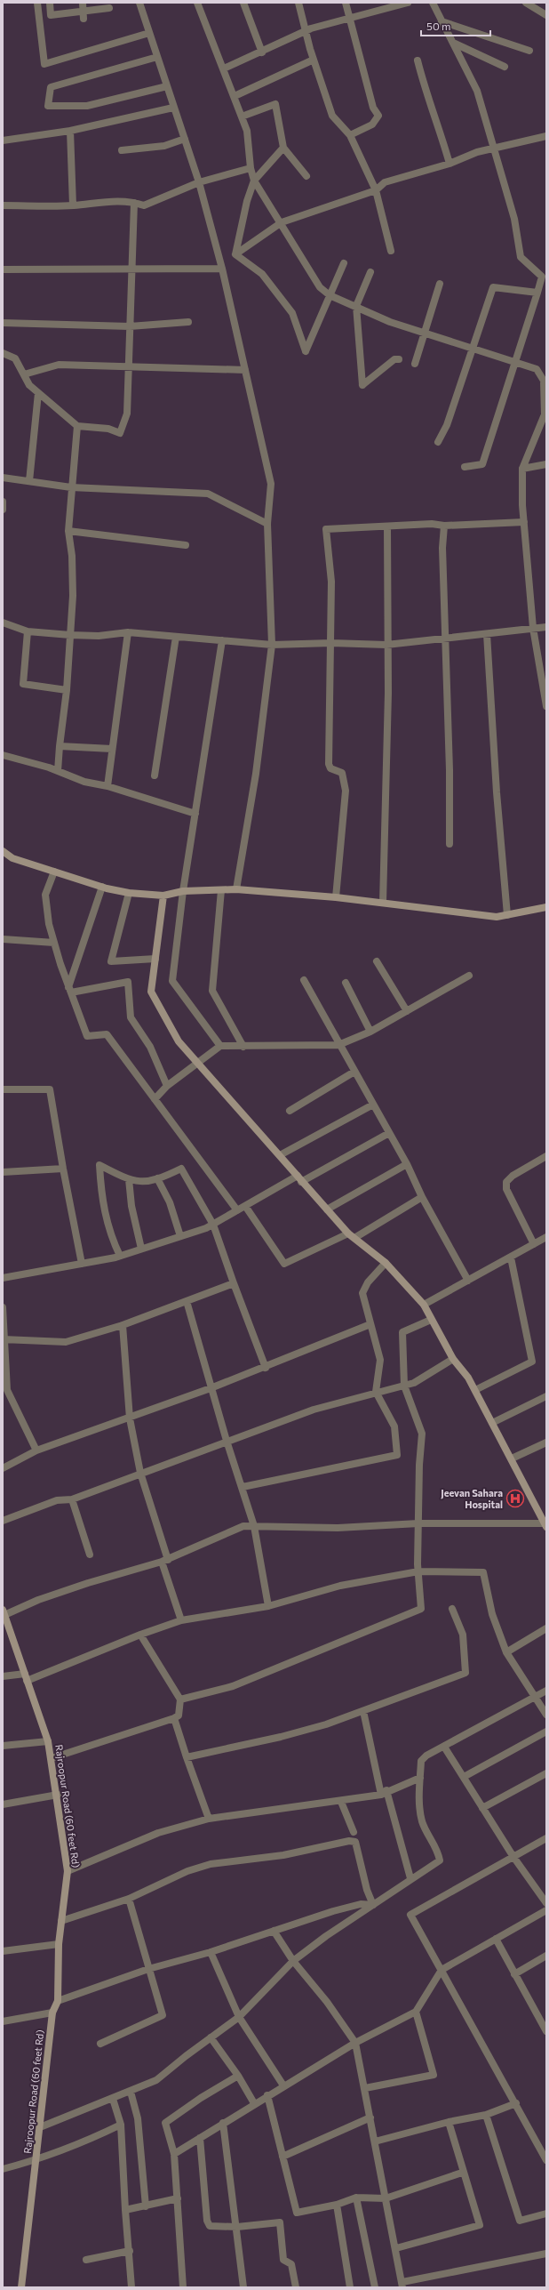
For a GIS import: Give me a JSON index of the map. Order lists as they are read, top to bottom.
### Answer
{
  "streets": {
    "street": ["Rajroopur Road (60 feet Rd)"]
  },
  "places": {
    "hospital": ["Jeevan Sahara Hospital"]
  },
  "scale_bar": "50 m"
}
